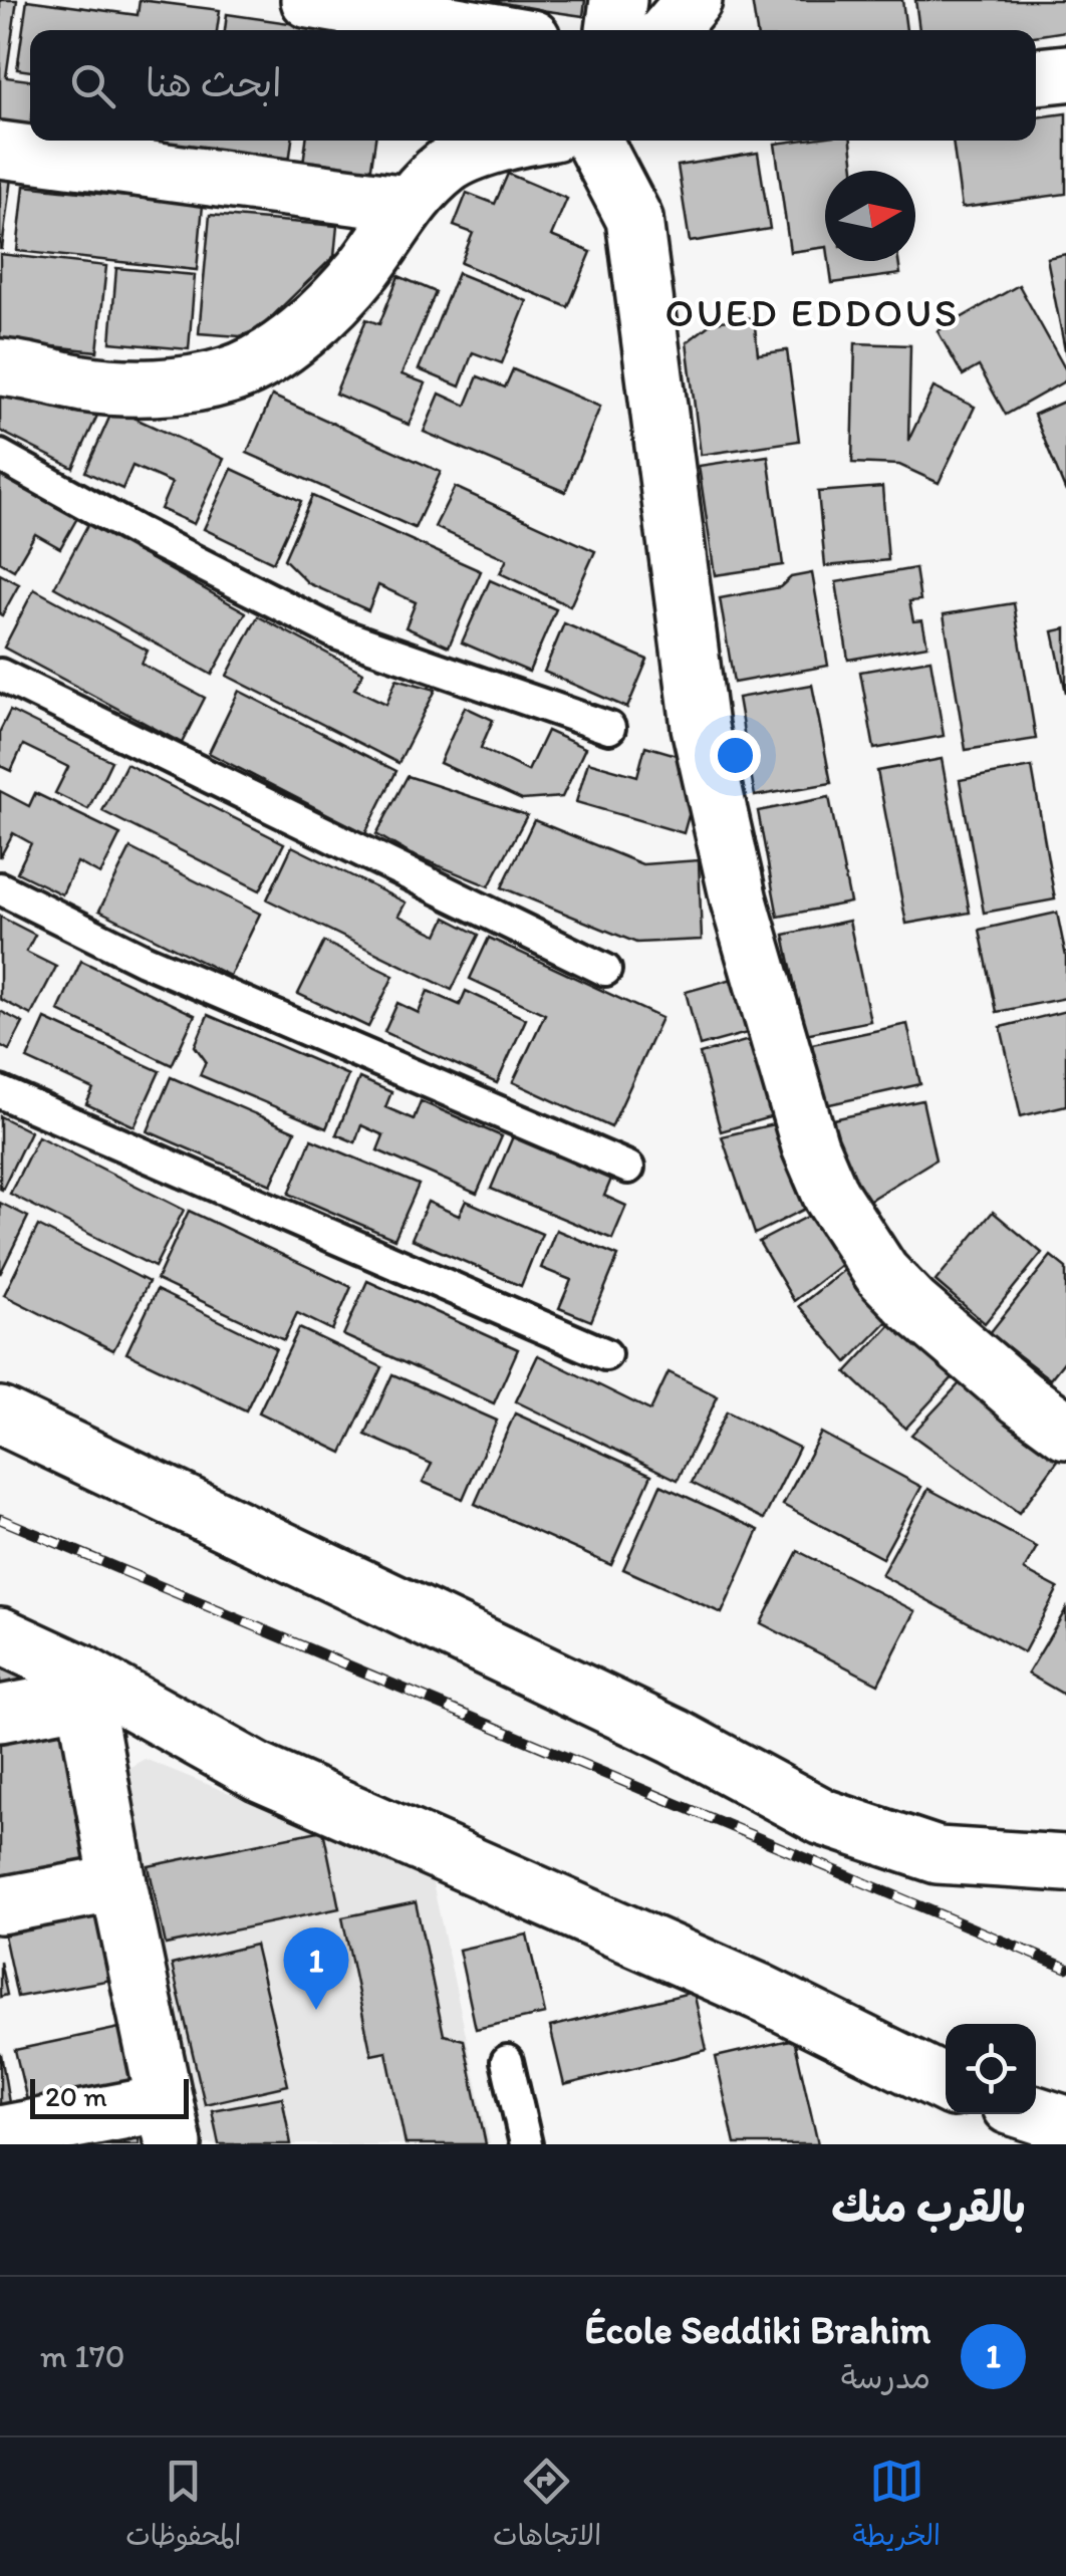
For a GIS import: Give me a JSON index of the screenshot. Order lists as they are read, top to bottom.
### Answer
{
  "districts": ["OUED EDDOUS"],
  "scale_bar": "20 m",
  "north": "right",
  "page": {
    "search": "ابحث هنا",
    "pins": "1",
    "scale": "20 m",
    "heading": "بالقرب منك",
    "list": [
      {
        "mark": "1",
        "name": "École Seddiki Brahim",
        "note": "مدرسة",
        "value": "170 m"
      }
    ],
    "nav": ["الخريطة", "الاتجاهات", "المحفوظات"]
  }
}
